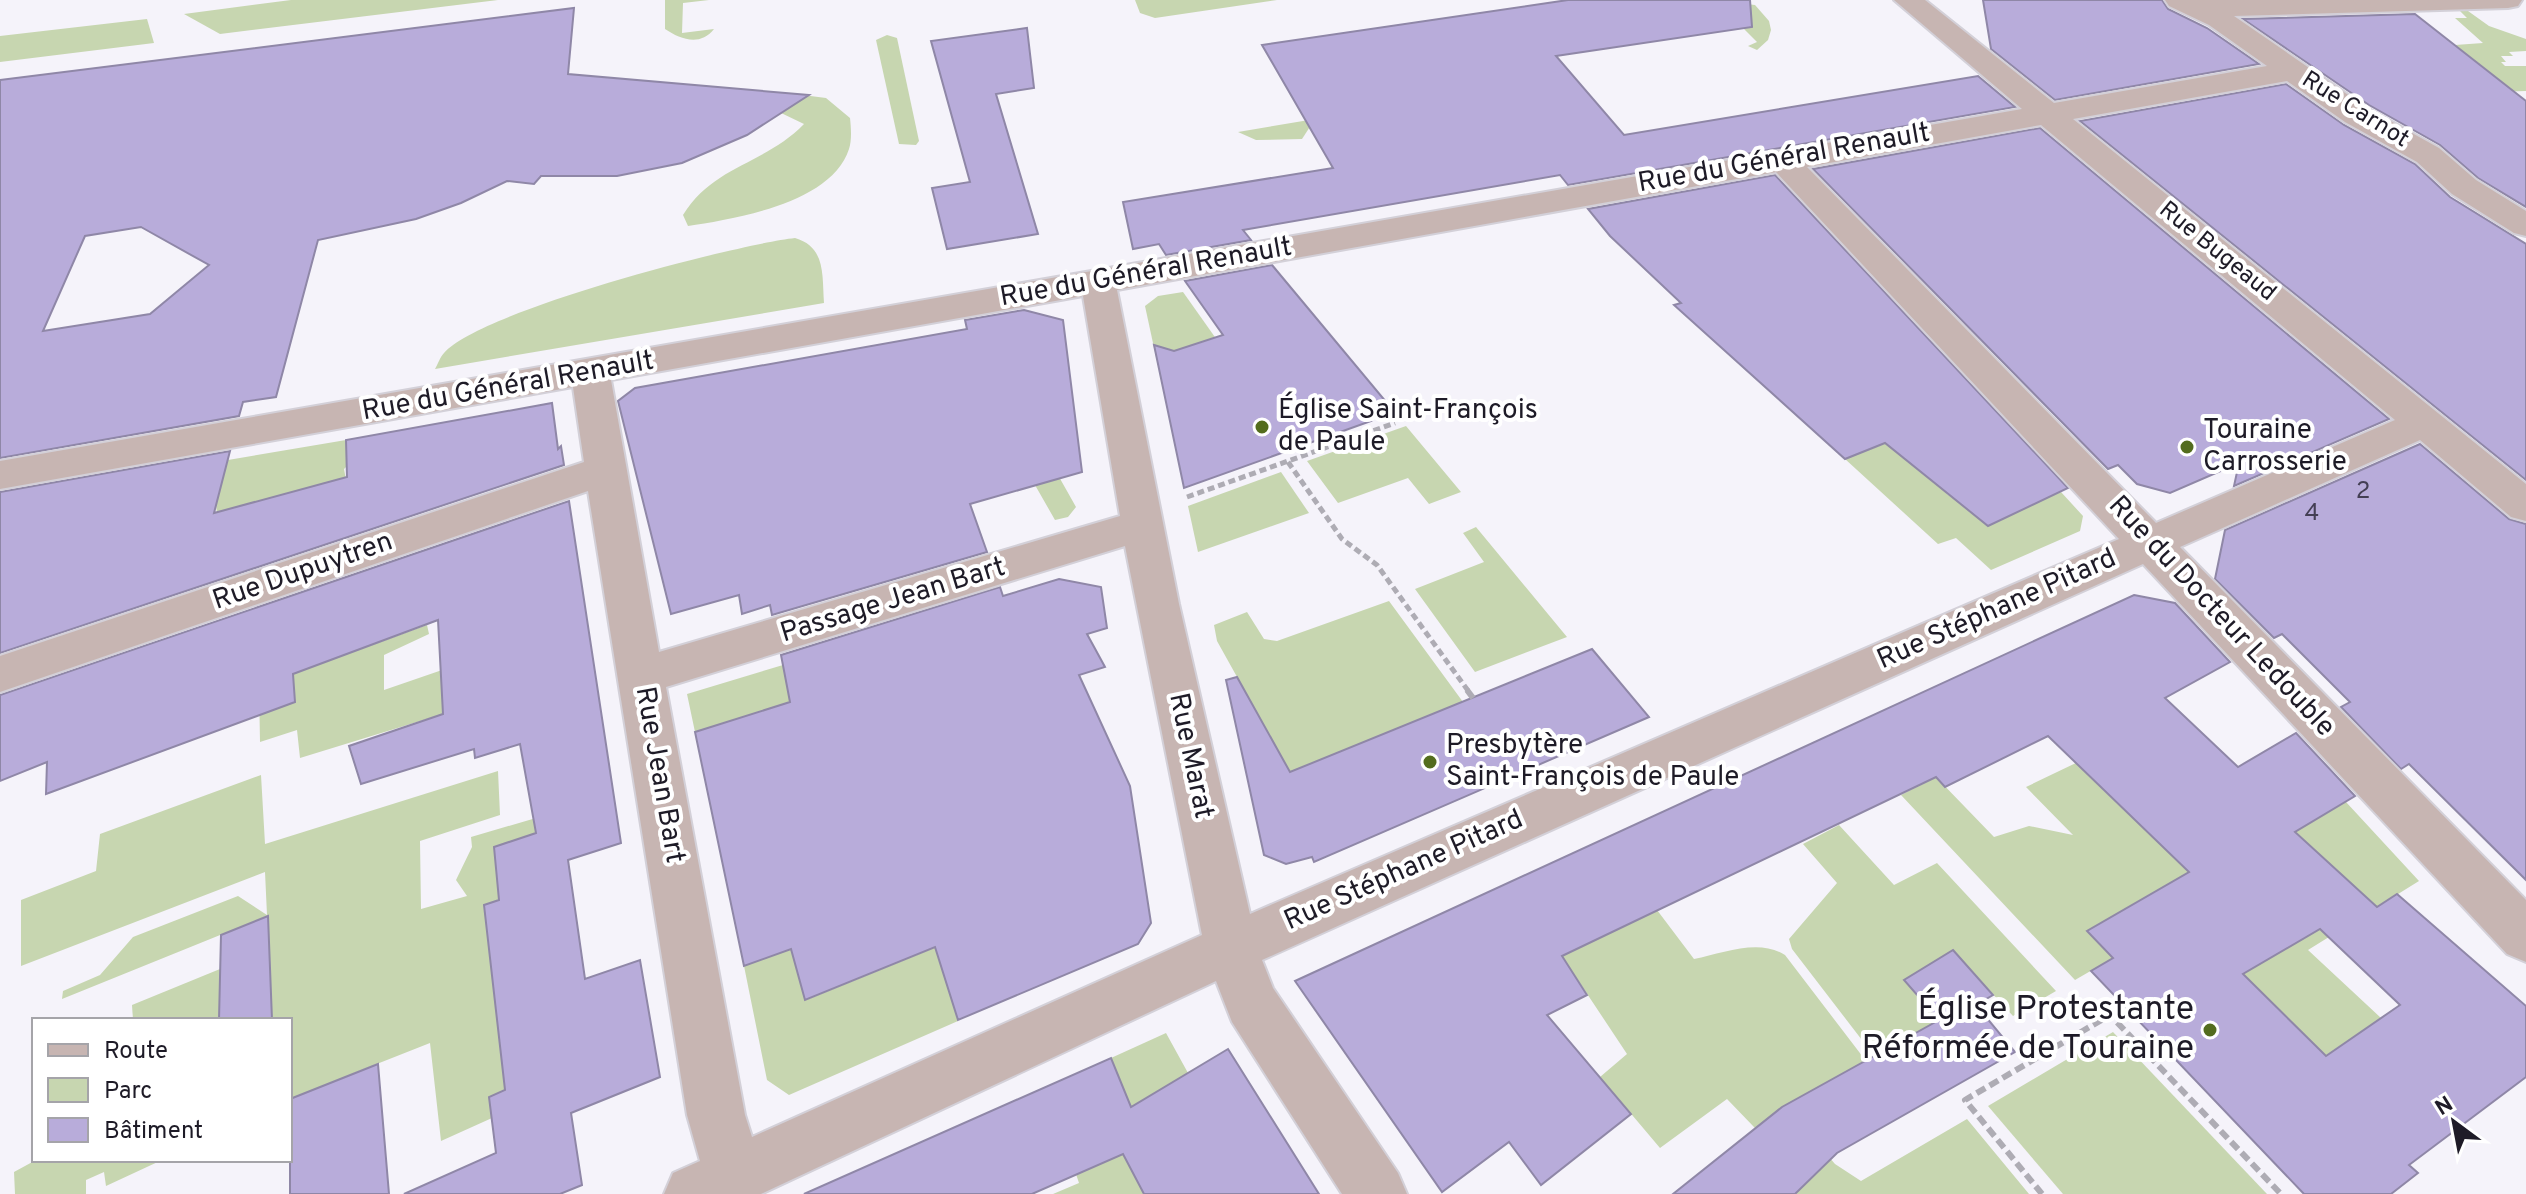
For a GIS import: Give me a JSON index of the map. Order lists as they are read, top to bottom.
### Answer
{
  "streets": {
    "street": [
      "Rue Carnot",
      "Rue du Général Renault",
      "Rue Bugeaud",
      "Rue Dupuytren",
      "Passage Jean Bart",
      "Rue Stéphane Pitard",
      "Rue du Docteur Ledouble",
      "Rue Marat",
      "Rue Jean Bart"
    ]
  },
  "crossings": [
    ["Rue Carnot", "Rue du Général Renault"],
    ["Rue du Général Renault", "Rue Bugeaud"],
    ["Rue du Général Renault", "Rue du Docteur Ledouble"],
    ["Rue du Général Renault", "Rue Marat"],
    ["Rue du Général Renault", "Rue Jean Bart"],
    ["Rue Bugeaud", "Rue Stéphane Pitard"],
    ["Rue Dupuytren", "Rue Jean Bart"],
    ["Passage Jean Bart", "Rue Marat"],
    ["Passage Jean Bart", "Rue Jean Bart"],
    ["Rue Stéphane Pitard", "Rue du Docteur Ledouble"],
    ["Rue Stéphane Pitard", "Rue Marat"],
    ["Rue Stéphane Pitard", "Rue Jean Bart"]
  ],
  "places": [
    "Église Saint-François de Paule",
    "Touraine Carrosserie",
    "Presbytère Saint-François de Paule",
    "Église Protestante Réformée de Touraine"
  ],
  "house_numbers": ["2", "4"],
  "legend": ["Route", "Parc", "Bâtiment"],
  "north": "top left"
}
